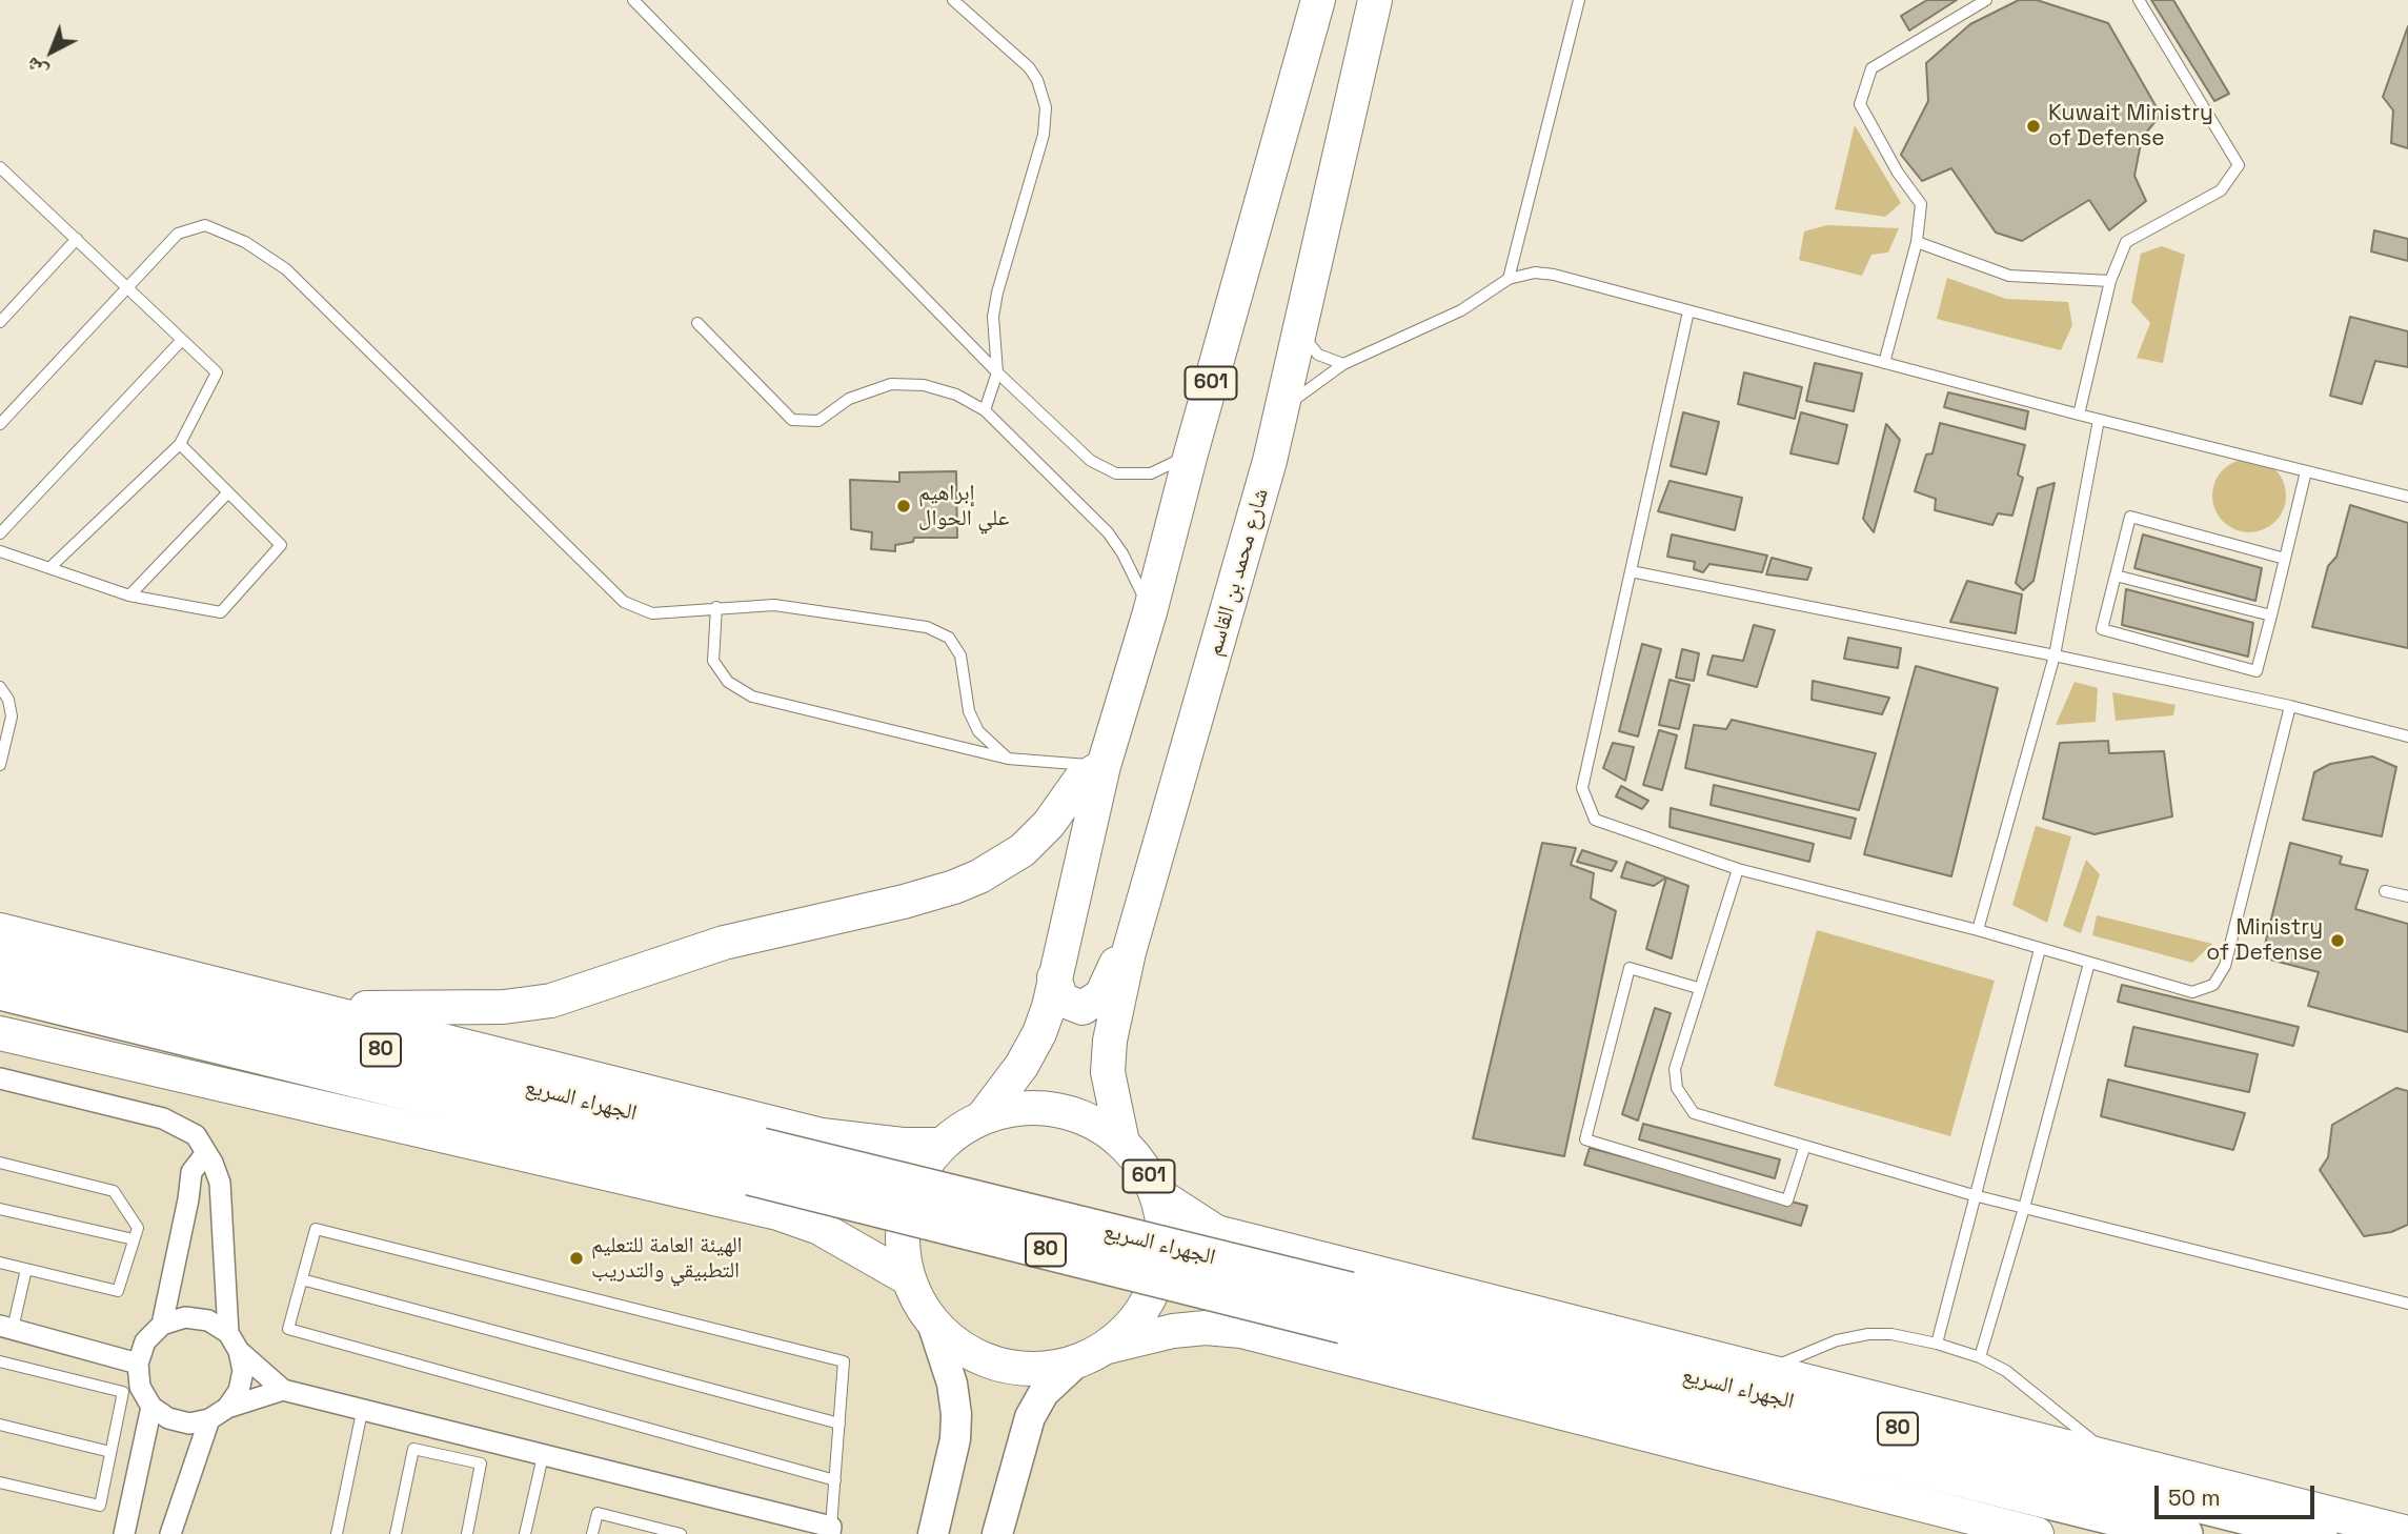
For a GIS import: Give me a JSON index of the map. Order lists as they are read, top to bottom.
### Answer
{
  "streets": {
    "highway": ["80", "الجهراء السريع"],
    "main road": ["601", "شارع محمد بن القاسم"]
  },
  "crossings": [
    ["601", "شارع محمد بن القاسم"],
    ["601", "الجهراء السريع"],
    ["شارع محمد بن القاسم", "الجهراء السريع"]
  ],
  "places": [
    "Kuwait Ministry of Defense",
    "إبراهيم علي الحوال",
    "Ministry of Defense",
    "الهيئة العامة للتعليم التطبيقي والتدريب"
  ],
  "scale_bar": "50 m",
  "north": "bottom left"
}
